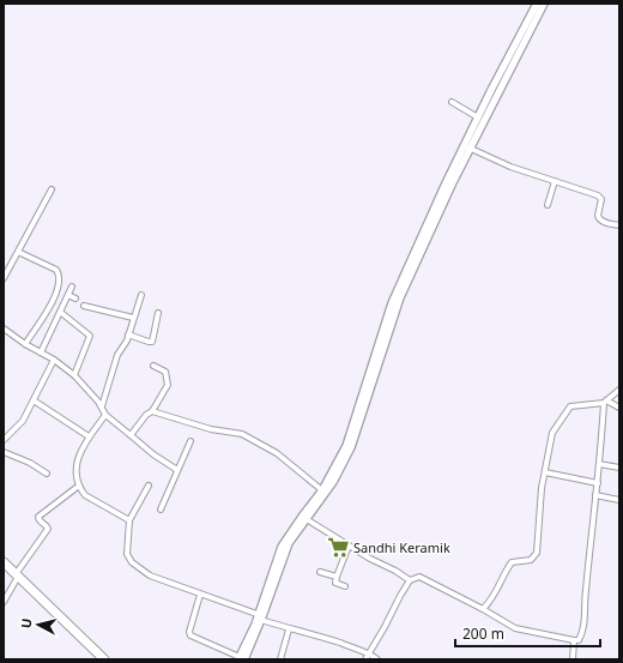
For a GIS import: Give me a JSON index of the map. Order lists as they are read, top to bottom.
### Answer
{
  "places": {
    "supermarket": ["Sandhi Keramik"]
  },
  "scale_bar": "200 m",
  "north": "left"
}
